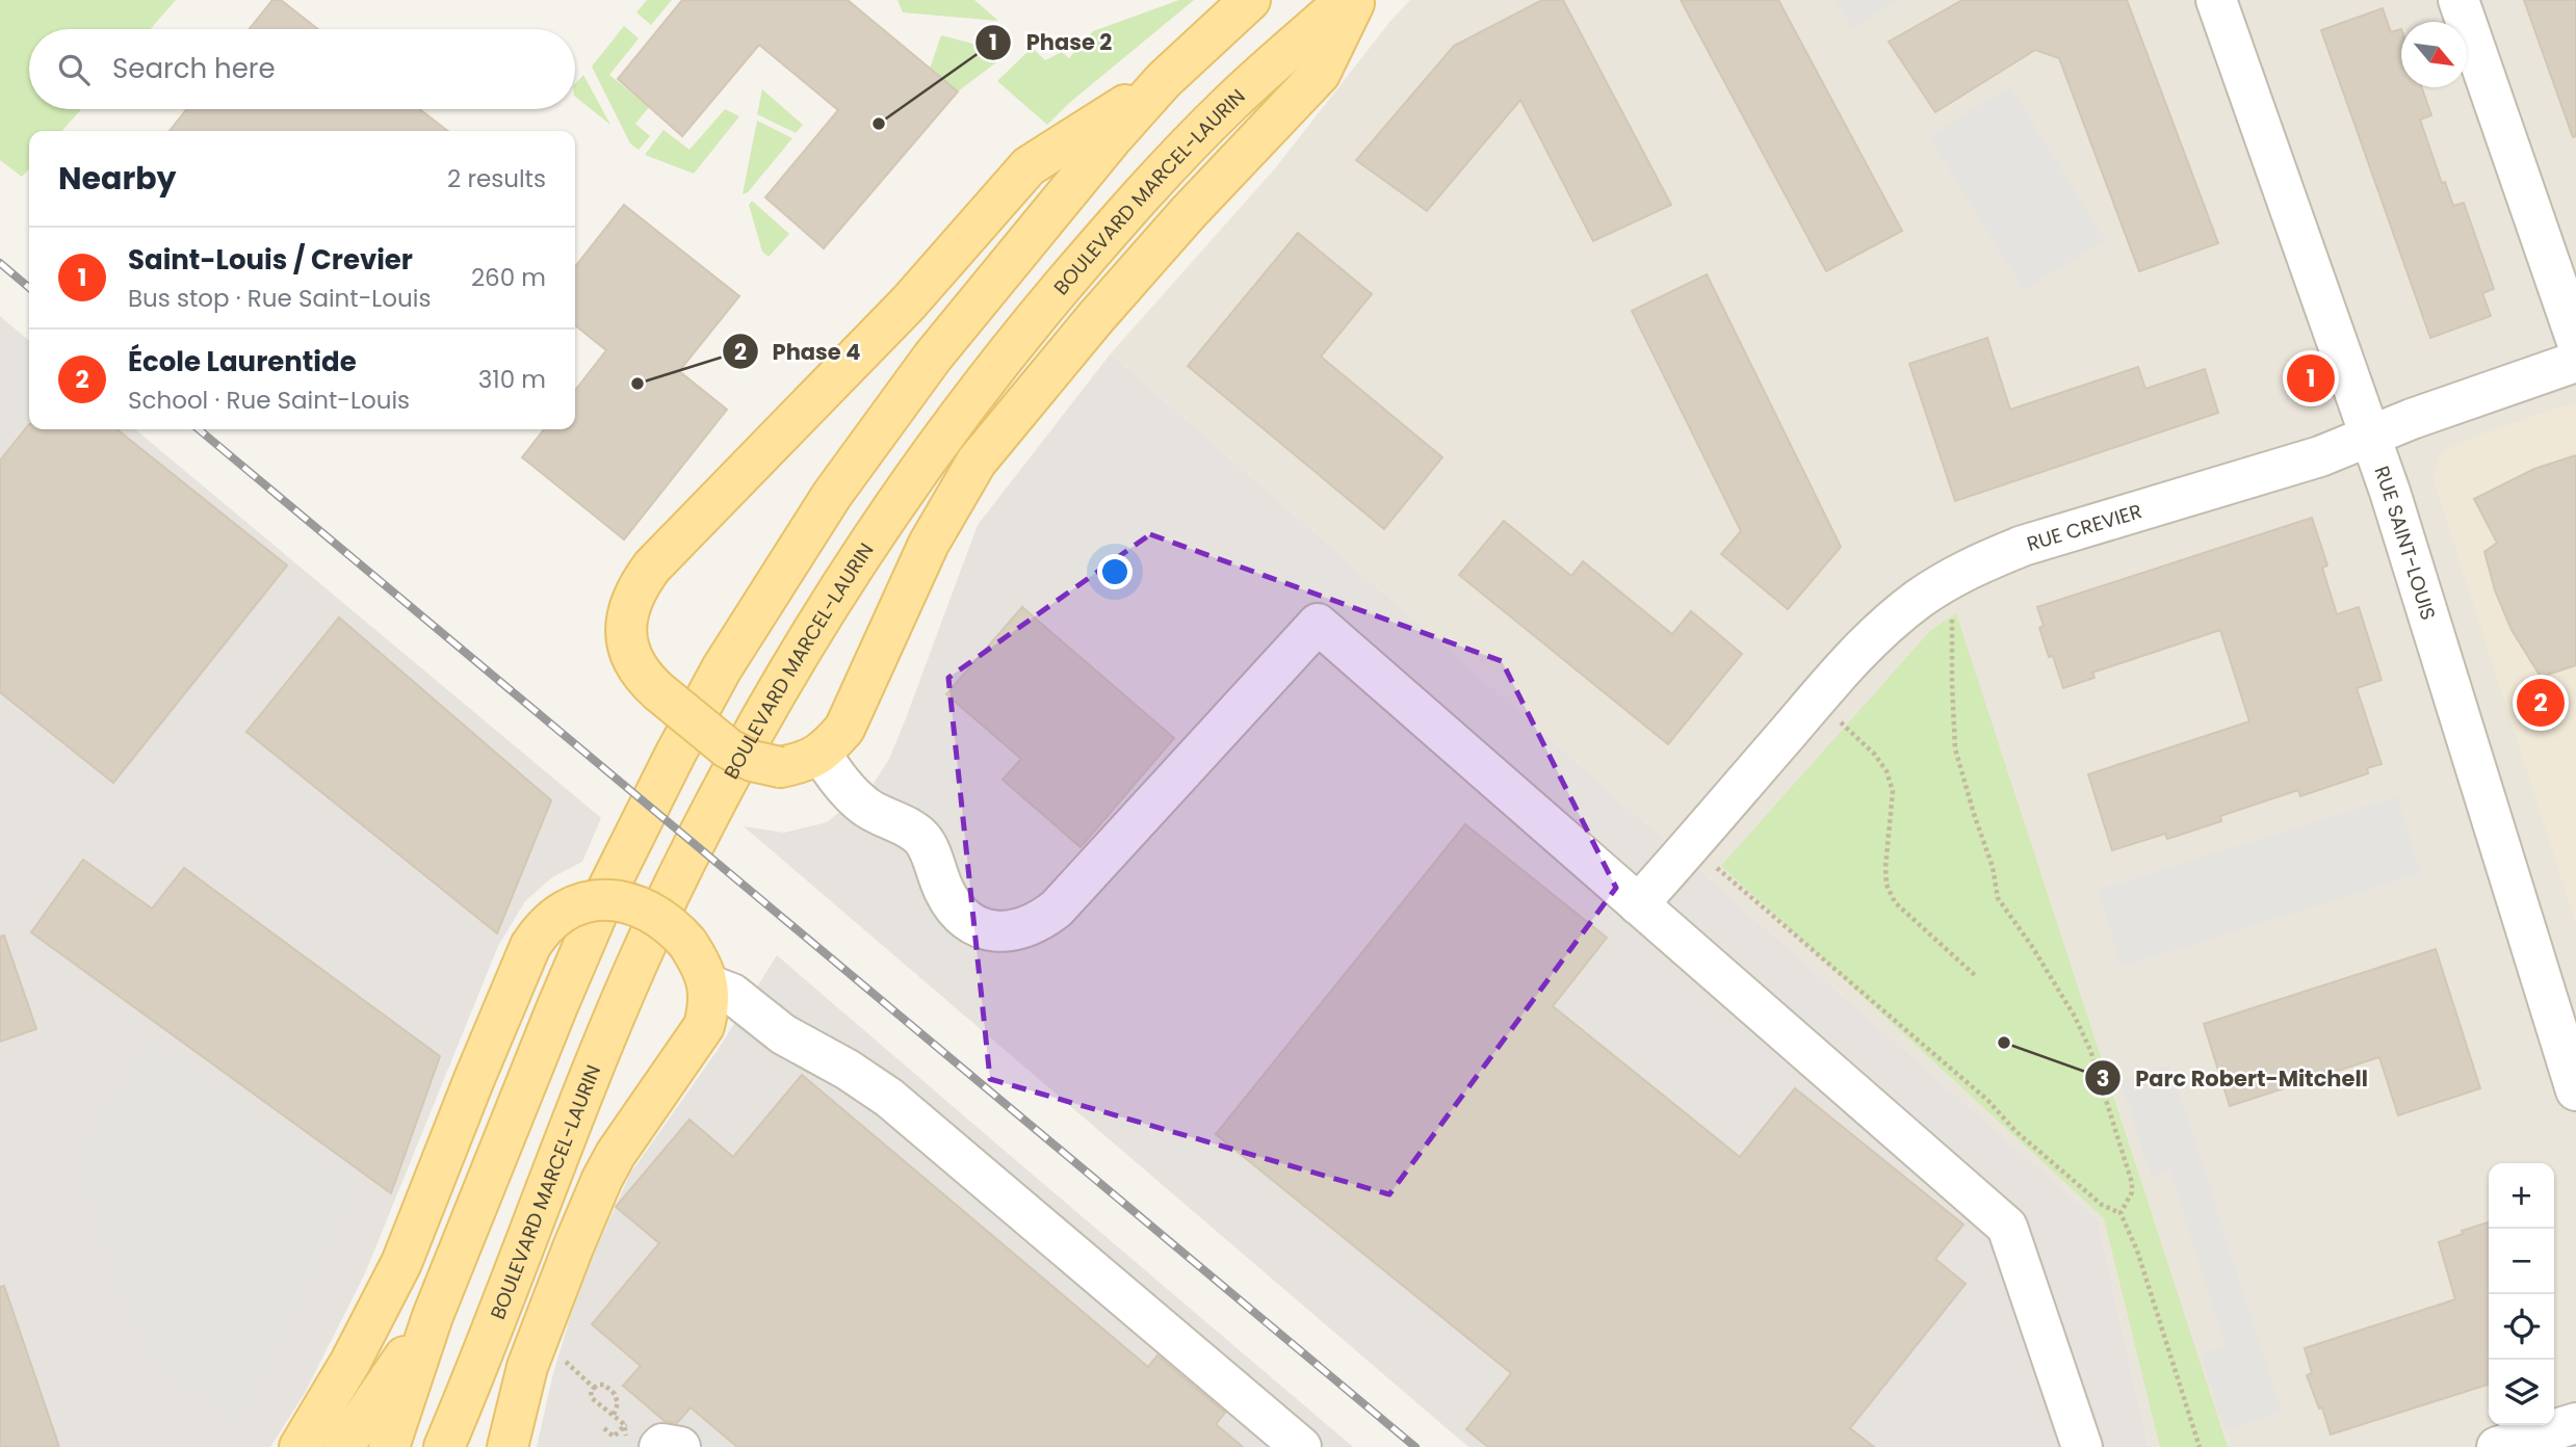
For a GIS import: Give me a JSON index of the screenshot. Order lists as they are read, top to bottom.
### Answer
{
  "streets": {
    "main road": ["BOULEVARD MARCEL-LAURIN"],
    "street": ["RUE CREVIER", "RUE SAINT-LOUIS"]
  },
  "crossings": [
    ["RUE CREVIER", "RUE SAINT-LOUIS"]
  ],
  "places": ["Phase 2", "Phase 4", "Parc Robert-Mitchell"],
  "north": "bottom right",
  "page": {
    "search": "Search here",
    "heading": ["Nearby", "2 results"],
    "list": [
      {
        "mark": "1",
        "name": "Saint-Louis / Crevier",
        "note": "Bus stop · Rue Saint-Louis",
        "value": "260 m"
      },
      {
        "mark": "2",
        "name": "École Laurentide",
        "note": "School · Rue Saint-Louis",
        "value": "310 m"
      }
    ],
    "pins": ["1", "2"],
    "map_buttons": ["+", "−"]
  }
}
